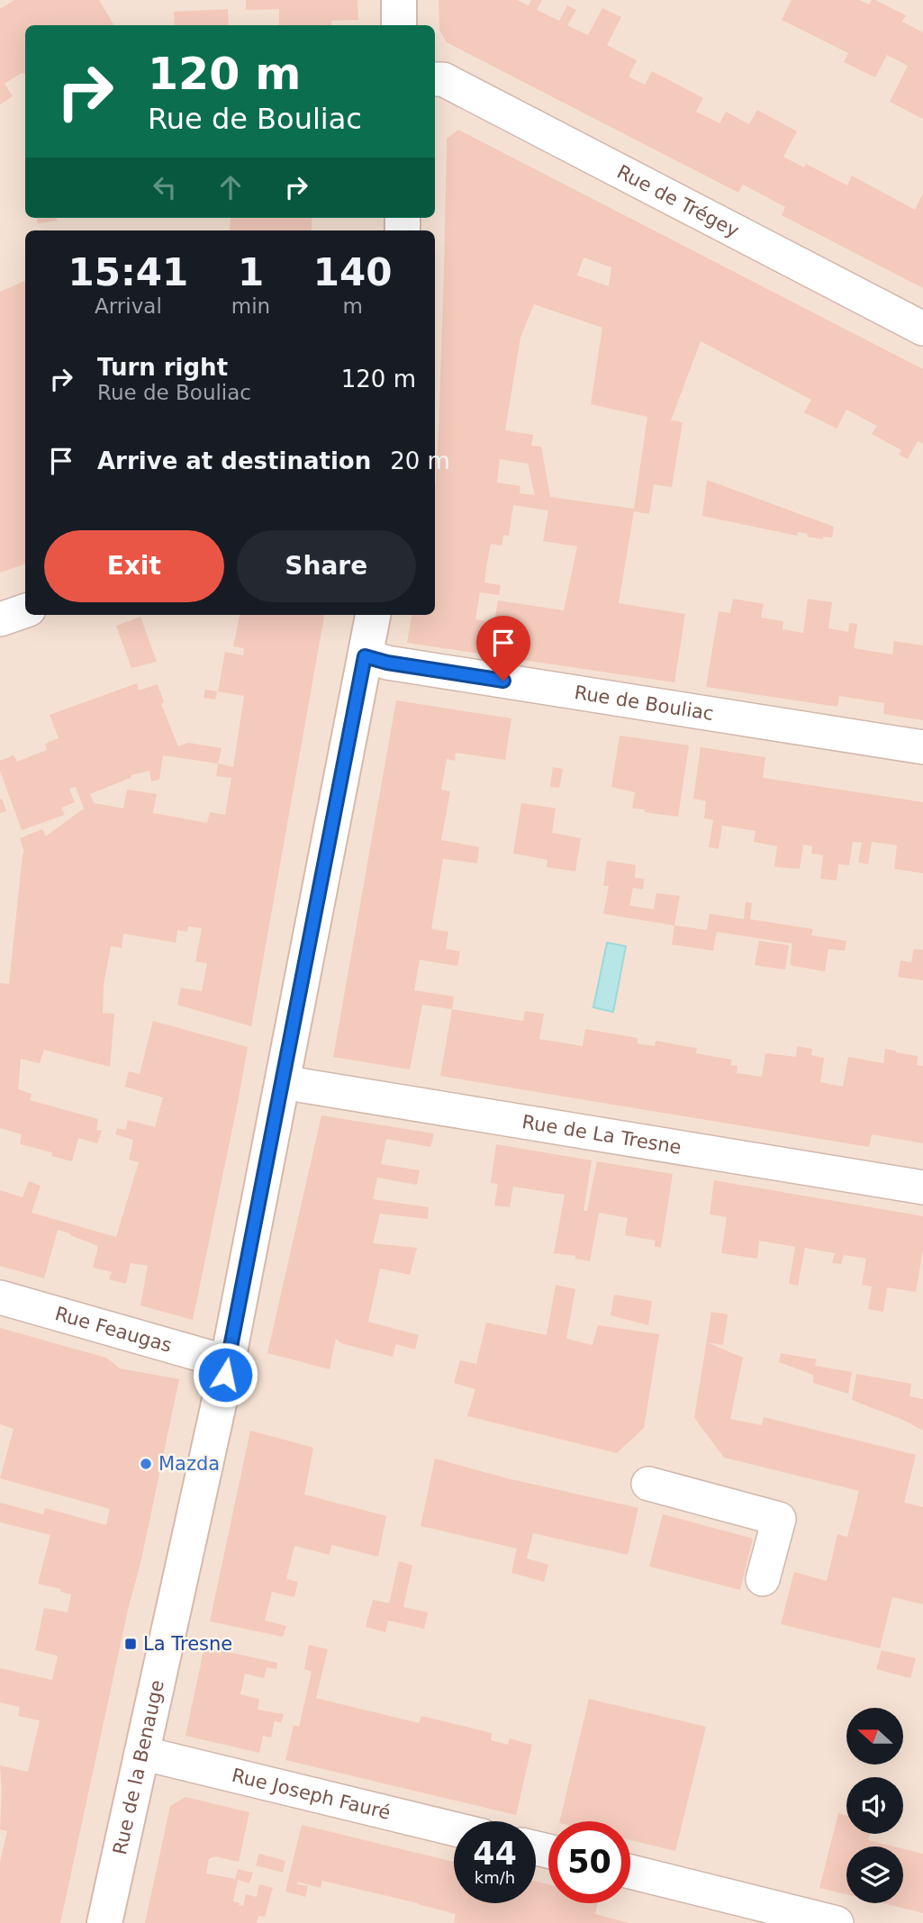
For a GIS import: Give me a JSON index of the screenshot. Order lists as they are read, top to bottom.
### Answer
{
  "streets": {
    "main road": ["Rue de la Benauge"],
    "street": [
      "Rue de Trégey",
      "Rue de Bouliac",
      "Rue de La Tresne",
      "Rue Feaugas",
      "Rue Joseph Fauré"
    ]
  },
  "crossings": [
    ["Rue de Bouliac", "Rue de la Benauge"],
    ["Rue de La Tresne", "Rue de la Benauge"],
    ["Rue Feaugas", "Rue de la Benauge"],
    ["Rue de la Benauge", "Rue Joseph Fauré"]
  ],
  "places": {
    "other": ["Mazda"],
    "transit": ["La Tresne"]
  },
  "north": "left",
  "page": {
    "turn": ["120 m", "Rue de Bouliac"],
    "eta": [
      "15:41",
      "Arrival",
      "1",
      "min",
      "140",
      "m"
    ],
    "list": [
      {
        "name": "Turn right",
        "note": "Rue de Bouliac",
        "value": "120 m"
      },
      {
        "name": "Arrive at destination",
        "value": "20 m"
      }
    ],
    "buttons": ["Exit", "Share"],
    "speed": "44 km/h",
    "limit": "50"
  }
}
